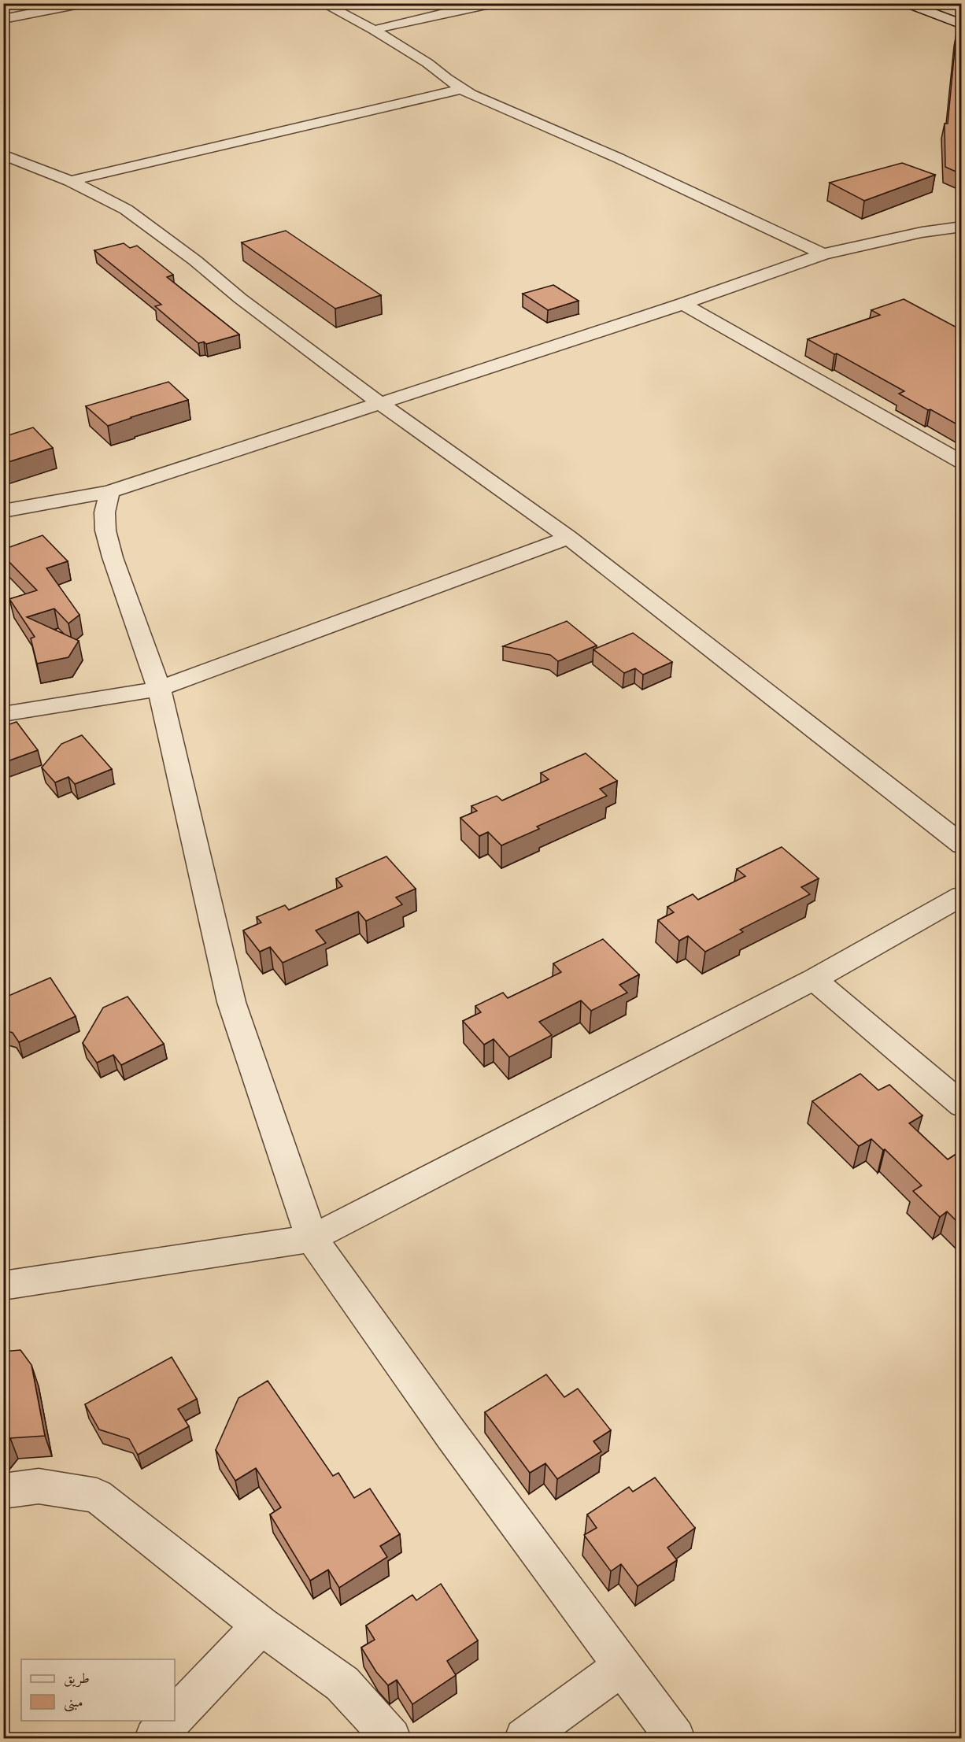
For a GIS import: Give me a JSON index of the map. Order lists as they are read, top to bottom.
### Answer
{
  "legend": ["طريق", "مبنى"]
}
